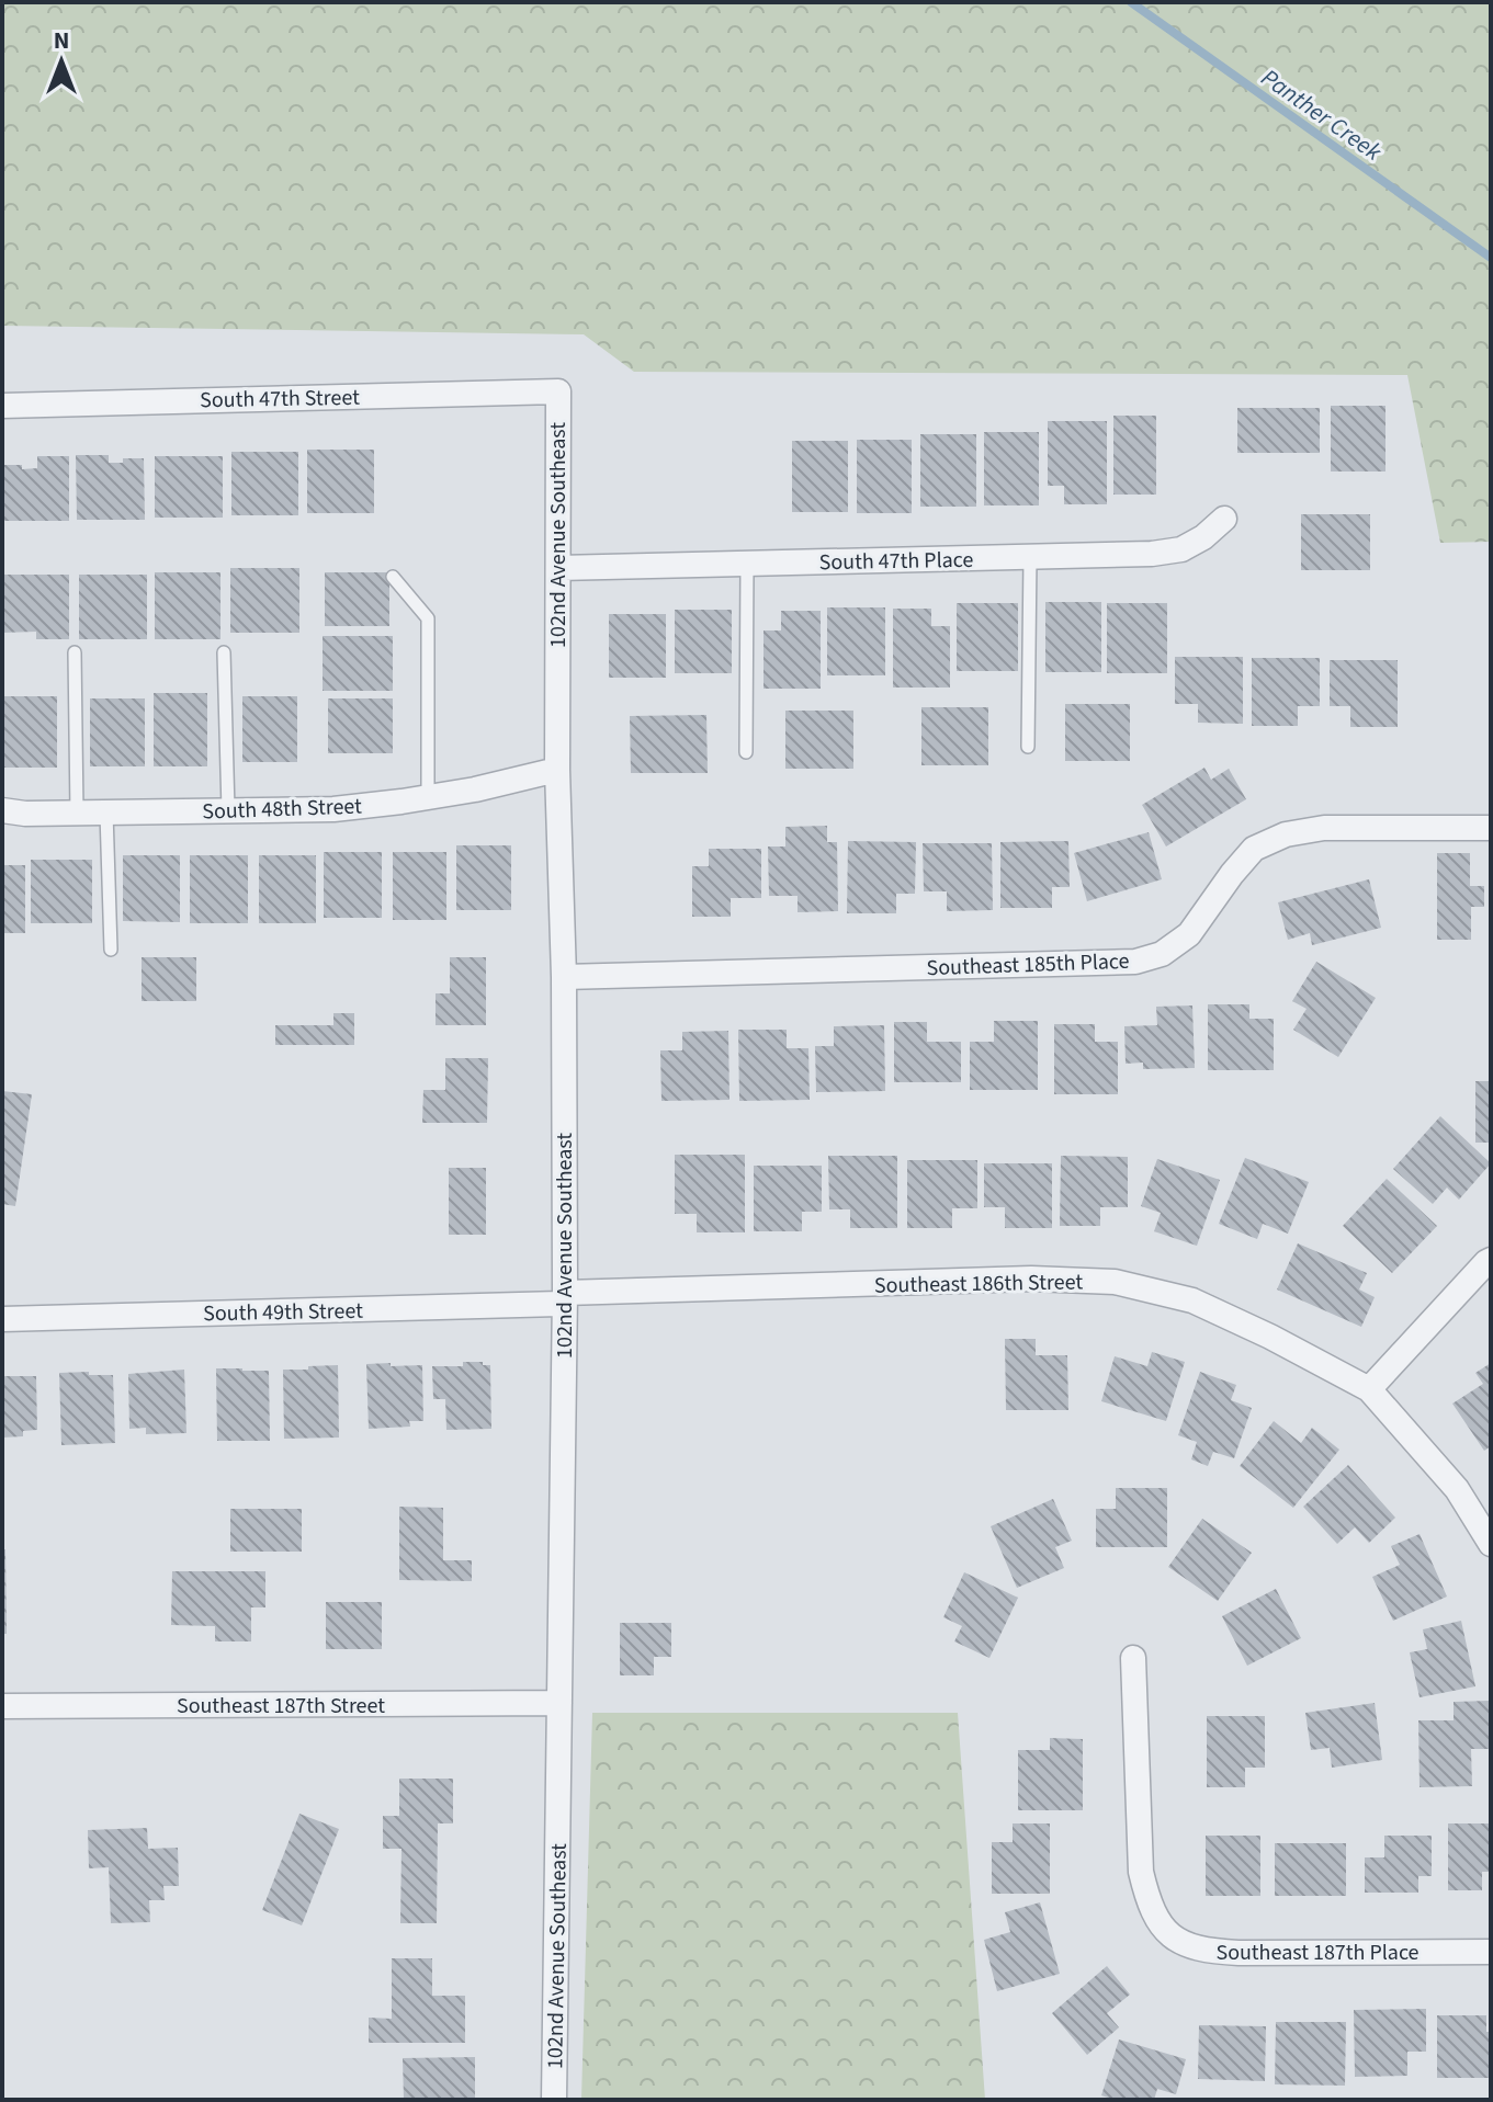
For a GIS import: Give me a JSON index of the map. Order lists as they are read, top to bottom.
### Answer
{
  "streets": {
    "street": [
      "South 47th Street",
      "102nd Avenue Southeast",
      "South 47th Place",
      "South 48th Street",
      "Southeast 185th Place",
      "Southeast 186th Street",
      "South 49th Street",
      "Southeast 187th Street",
      "Southeast 187th Place"
    ]
  },
  "crossings": [
    ["South 47th Street", "102nd Avenue Southeast"],
    ["102nd Avenue Southeast", "South 47th Place"],
    ["102nd Avenue Southeast", "South 48th Street"],
    ["102nd Avenue Southeast", "Southeast 185th Place"],
    ["102nd Avenue Southeast", "Southeast 186th Street"],
    ["102nd Avenue Southeast", "South 49th Street"],
    ["102nd Avenue Southeast", "Southeast 187th Street"],
    ["Southeast 186th Street", "South 49th Street"]
  ],
  "water": ["Panther Creek"],
  "north": "top"
}
